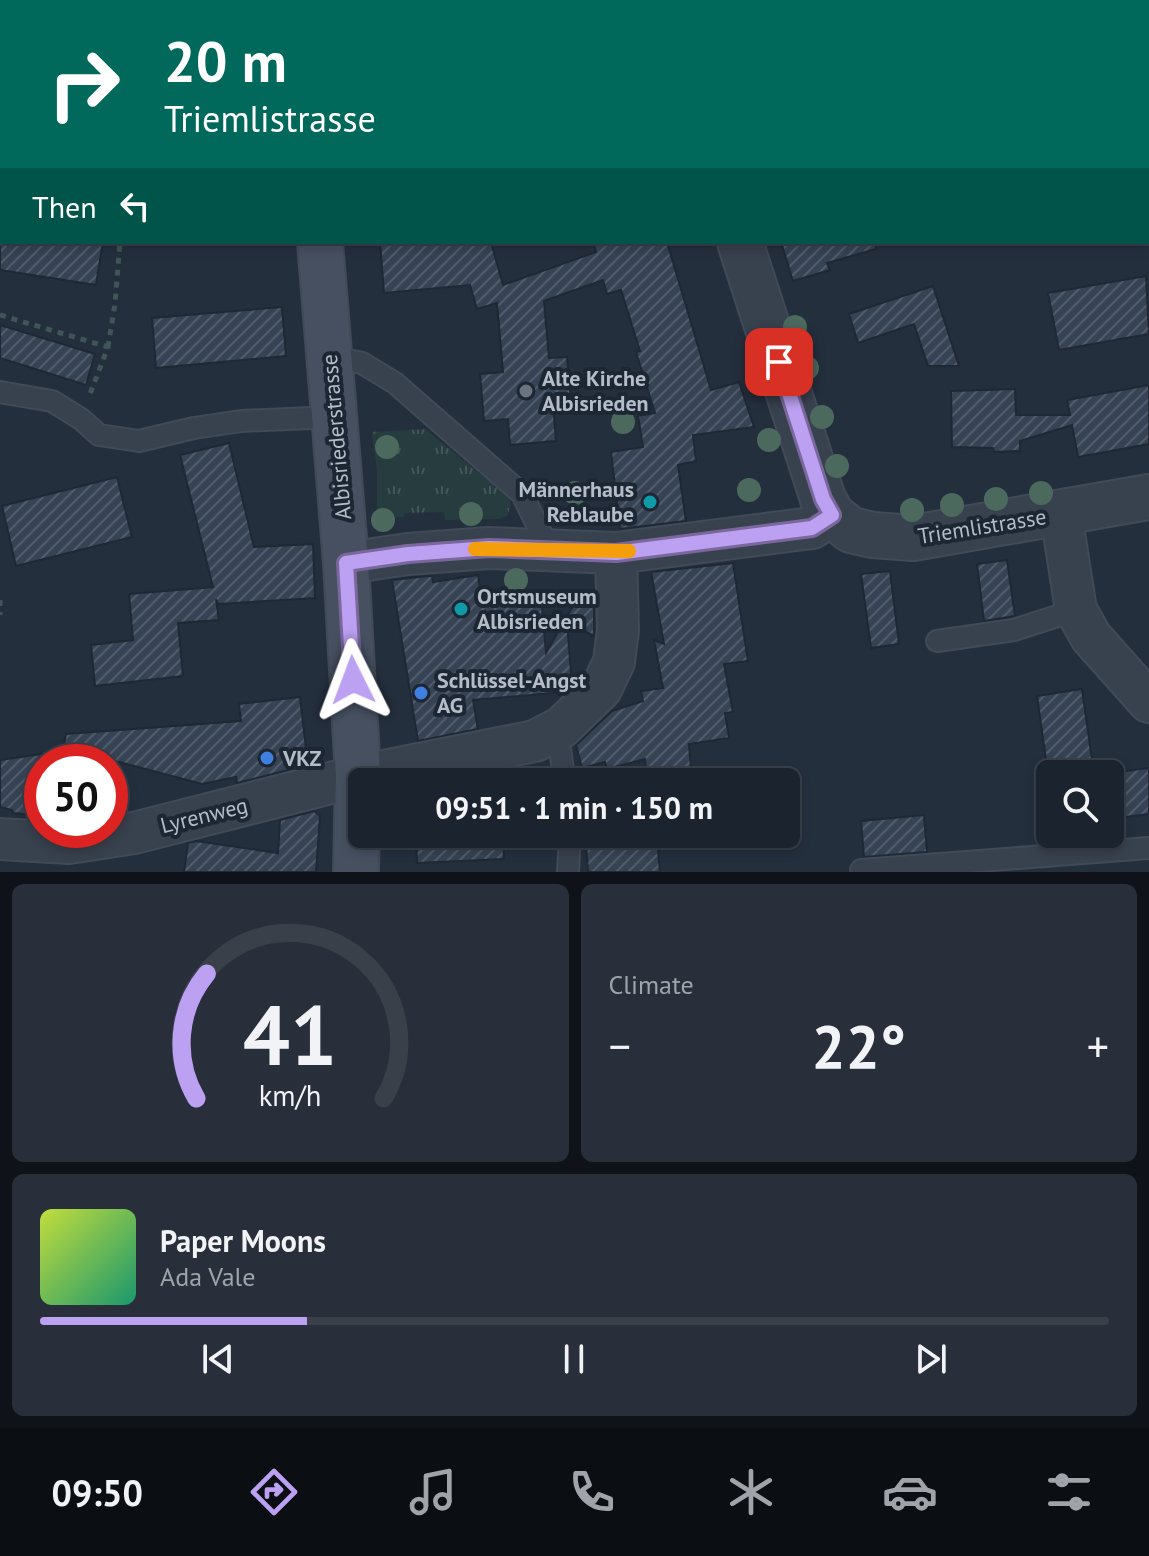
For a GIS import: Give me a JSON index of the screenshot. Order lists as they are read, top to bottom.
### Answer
{
  "streets": {
    "main road": ["Albisriederstrasse"],
    "street": ["Triemlistrasse", "Lyrenweg"]
  },
  "places": [
    "Alte Kirche Albisrieden",
    "Männerhaus Reblaube",
    "Ortsmuseum Albisrieden",
    "Schlüssel-Angst AG",
    "VKZ"
  ],
  "page": {
    "turn": ["20 m", "Triemlistrasse"],
    "then": "Then",
    "limit": "50",
    "trip": "09:51 · 1 min · 150 m",
    "tile": "Climate",
    "heat": ["−", "22°", "+"],
    "song": ["Paper Moons", "Ada Vale"],
    "tabs": "09:50",
    "gauge": ["41", "km/h"]
  }
}
